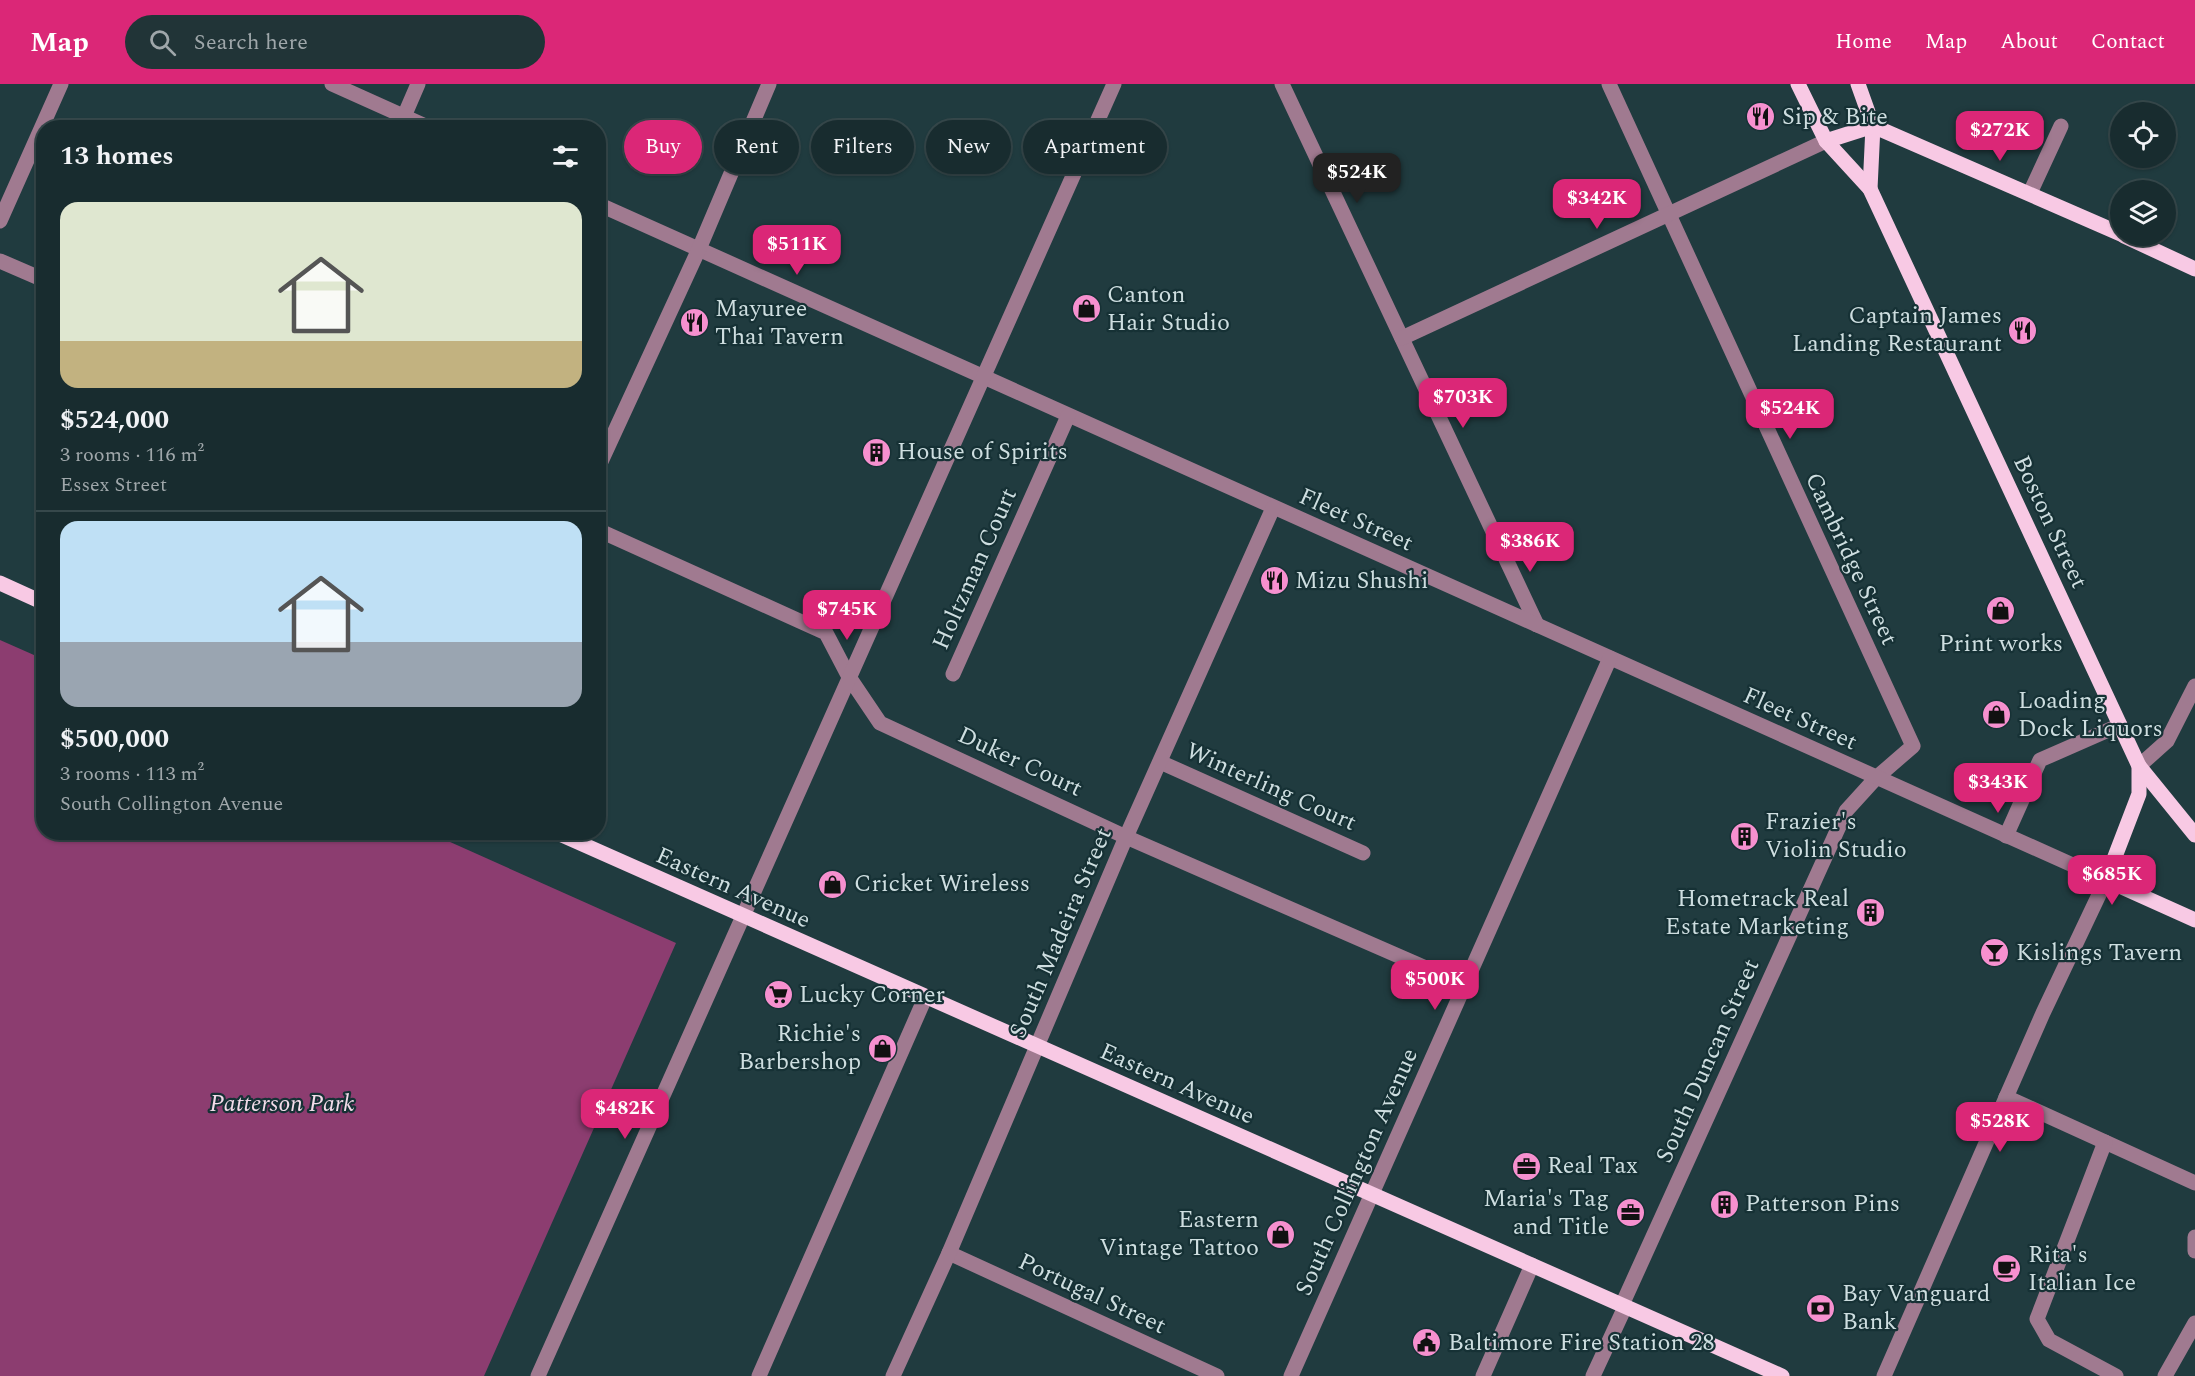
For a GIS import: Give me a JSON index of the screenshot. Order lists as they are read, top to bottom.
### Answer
{
  "streets": {
    "main road": ["Fleet Street", "Boston Street", "Eastern Avenue"],
    "street": [
      "Cambridge Street",
      "Holtzman Court",
      "Duker Court",
      "Winterling Court",
      "South Madeira Street",
      "South Duncan Street",
      "South Collington Avenue",
      "Portugal Street"
    ]
  },
  "crossings": [
    ["Fleet Street", "Boston Street"],
    ["Fleet Street", "Cambridge Street"],
    ["Fleet Street", "Holtzman Court"],
    ["Fleet Street", "South Madeira Street"],
    ["Fleet Street", "South Duncan Street"],
    ["Fleet Street", "South Collington Avenue"],
    ["Cambridge Street", "South Duncan Street"],
    ["Duker Court", "South Madeira Street"],
    ["Duker Court", "South Collington Avenue"],
    ["Winterling Court", "South Madeira Street"],
    ["Eastern Avenue", "South Madeira Street"],
    ["Eastern Avenue", "South Duncan Street"],
    ["Eastern Avenue", "South Collington Avenue"],
    ["South Madeira Street", "Portugal Street"]
  ],
  "parks": ["Patterson Park"],
  "places": {
    "restaurant": [
      "Sip & Bite",
      "Mayuree Thai Tavern",
      "Captain James Landing Restaurant",
      "Mizu Shushi"
    ],
    "shop": [
      "Canton Hair Studio",
      "Print works",
      "Loading Dock Liquors",
      "Cricket Wireless",
      "Richie's Barbershop",
      "Eastern Vintage Tattoo"
    ],
    "building": [
      "House of Spirits",
      "Frazier's Violin Studio",
      "Hometrack Real Estate Marketing",
      "Patterson Pins"
    ],
    "bar": ["Kislings Tavern"],
    "supermarket": ["Lucky Corner"],
    "office": ["Real Tax", "Maria's Tag and Title"],
    "cafe": ["Rita's Italian Ice"],
    "bank": ["Bay Vanguard Bank"],
    "public building": ["Baltimore Fire Station 28"]
  },
  "page": {
    "header": "Map",
    "search": "Search here",
    "nav": [
      "Home",
      "Map",
      "About",
      "Contact"
    ],
    "price": [
      "$272K",
      "$524K",
      "$342K",
      "$511K",
      "$703K",
      "$524K",
      "$386K",
      "$745K",
      "$343K",
      "$685K",
      "$500K",
      "$482K",
      "$528K"
    ],
    "chip": [
      "Buy",
      "Rent",
      "Filters",
      "New",
      "Apartment"
    ],
    "heading": "13 homes",
    "list": [
      {
        "name": "$524,000",
        "note": "3 rooms · 116 m² · Essex Street"
      },
      {
        "name": "$500,000",
        "note": "3 rooms · 113 m² · South Collington Avenue"
      }
    ]
  }
}
